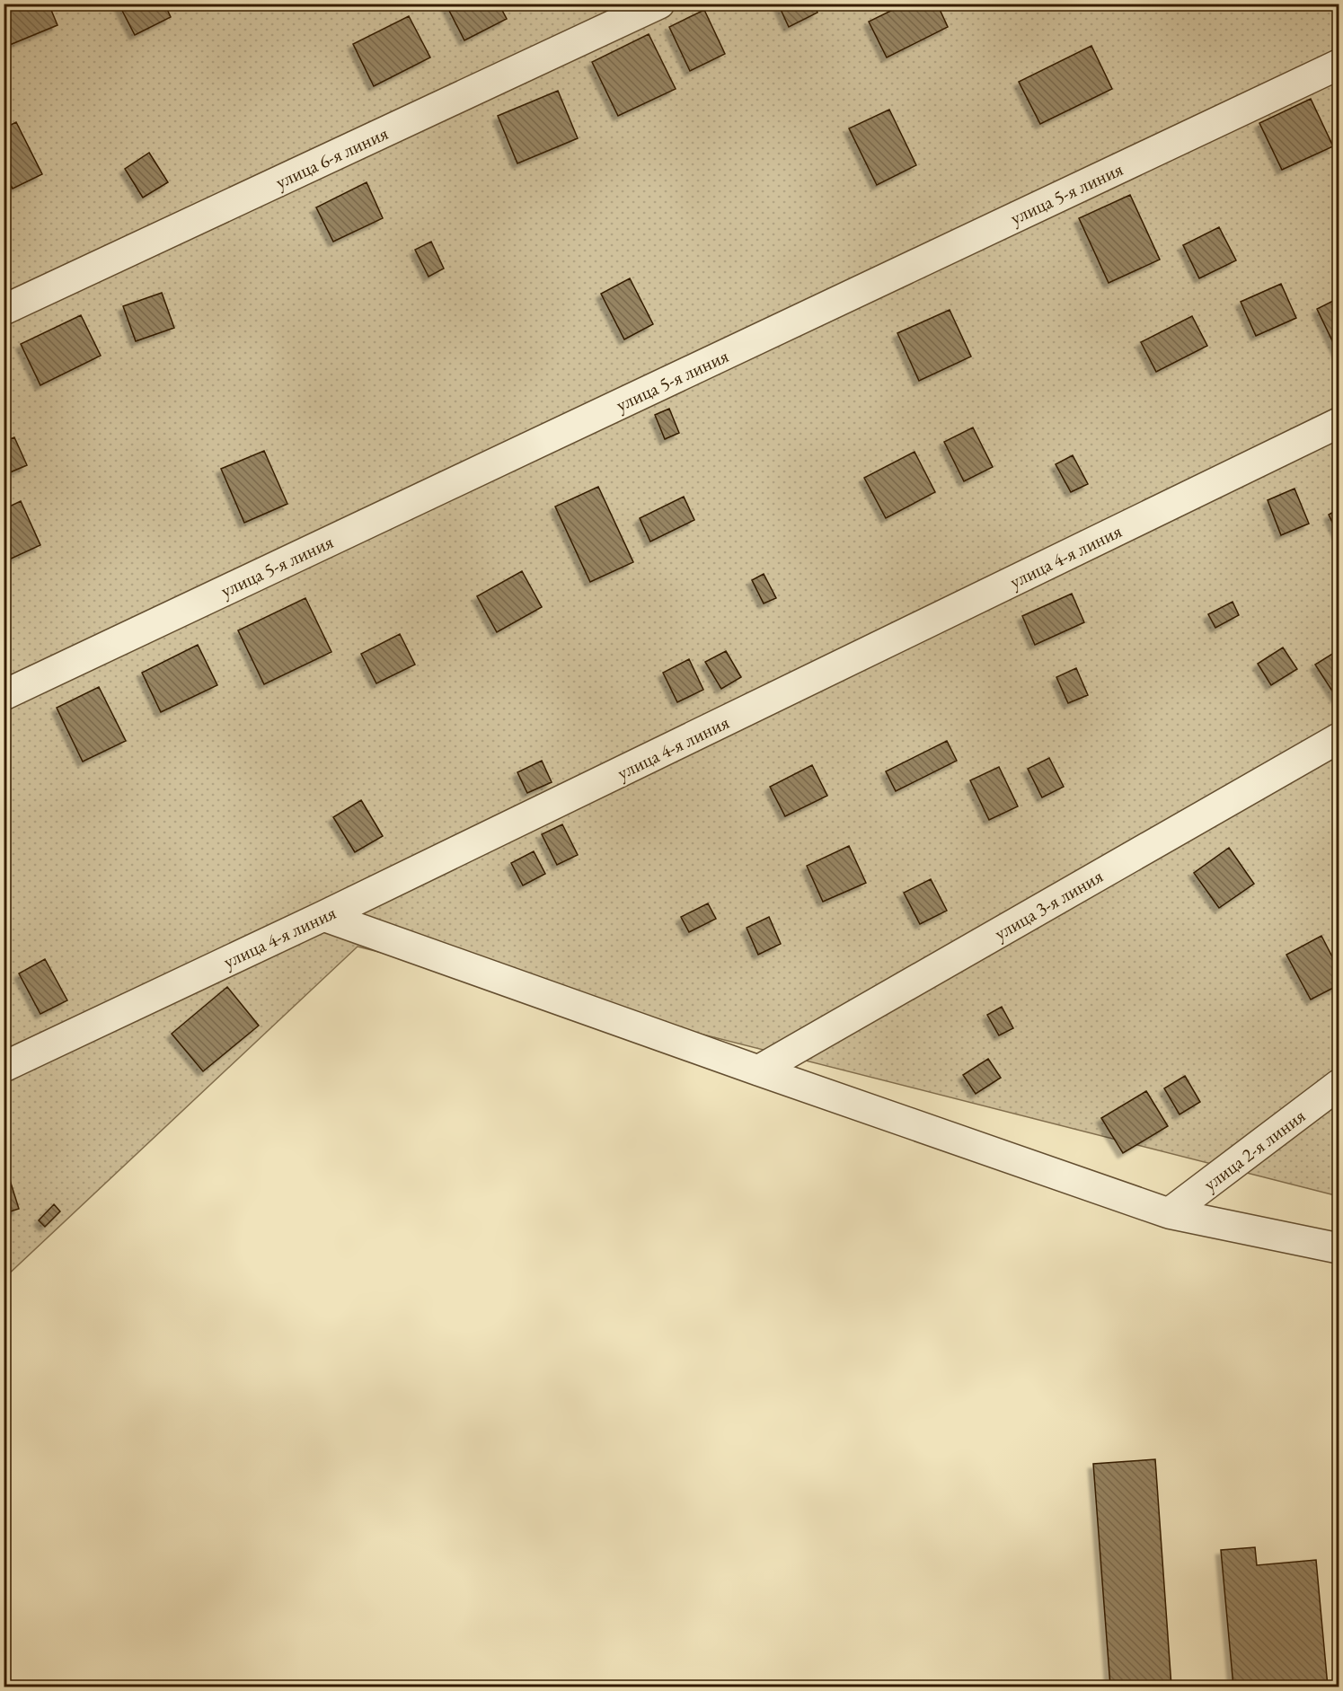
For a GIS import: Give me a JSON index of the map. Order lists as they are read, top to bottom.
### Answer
{
  "streets": {
    "street": [
      "улица 6-я линия",
      "улица 5-я линия",
      "улица 4-я линия",
      "улица 3-я линия",
      "улица 2-я линия"
    ]
  }
}
